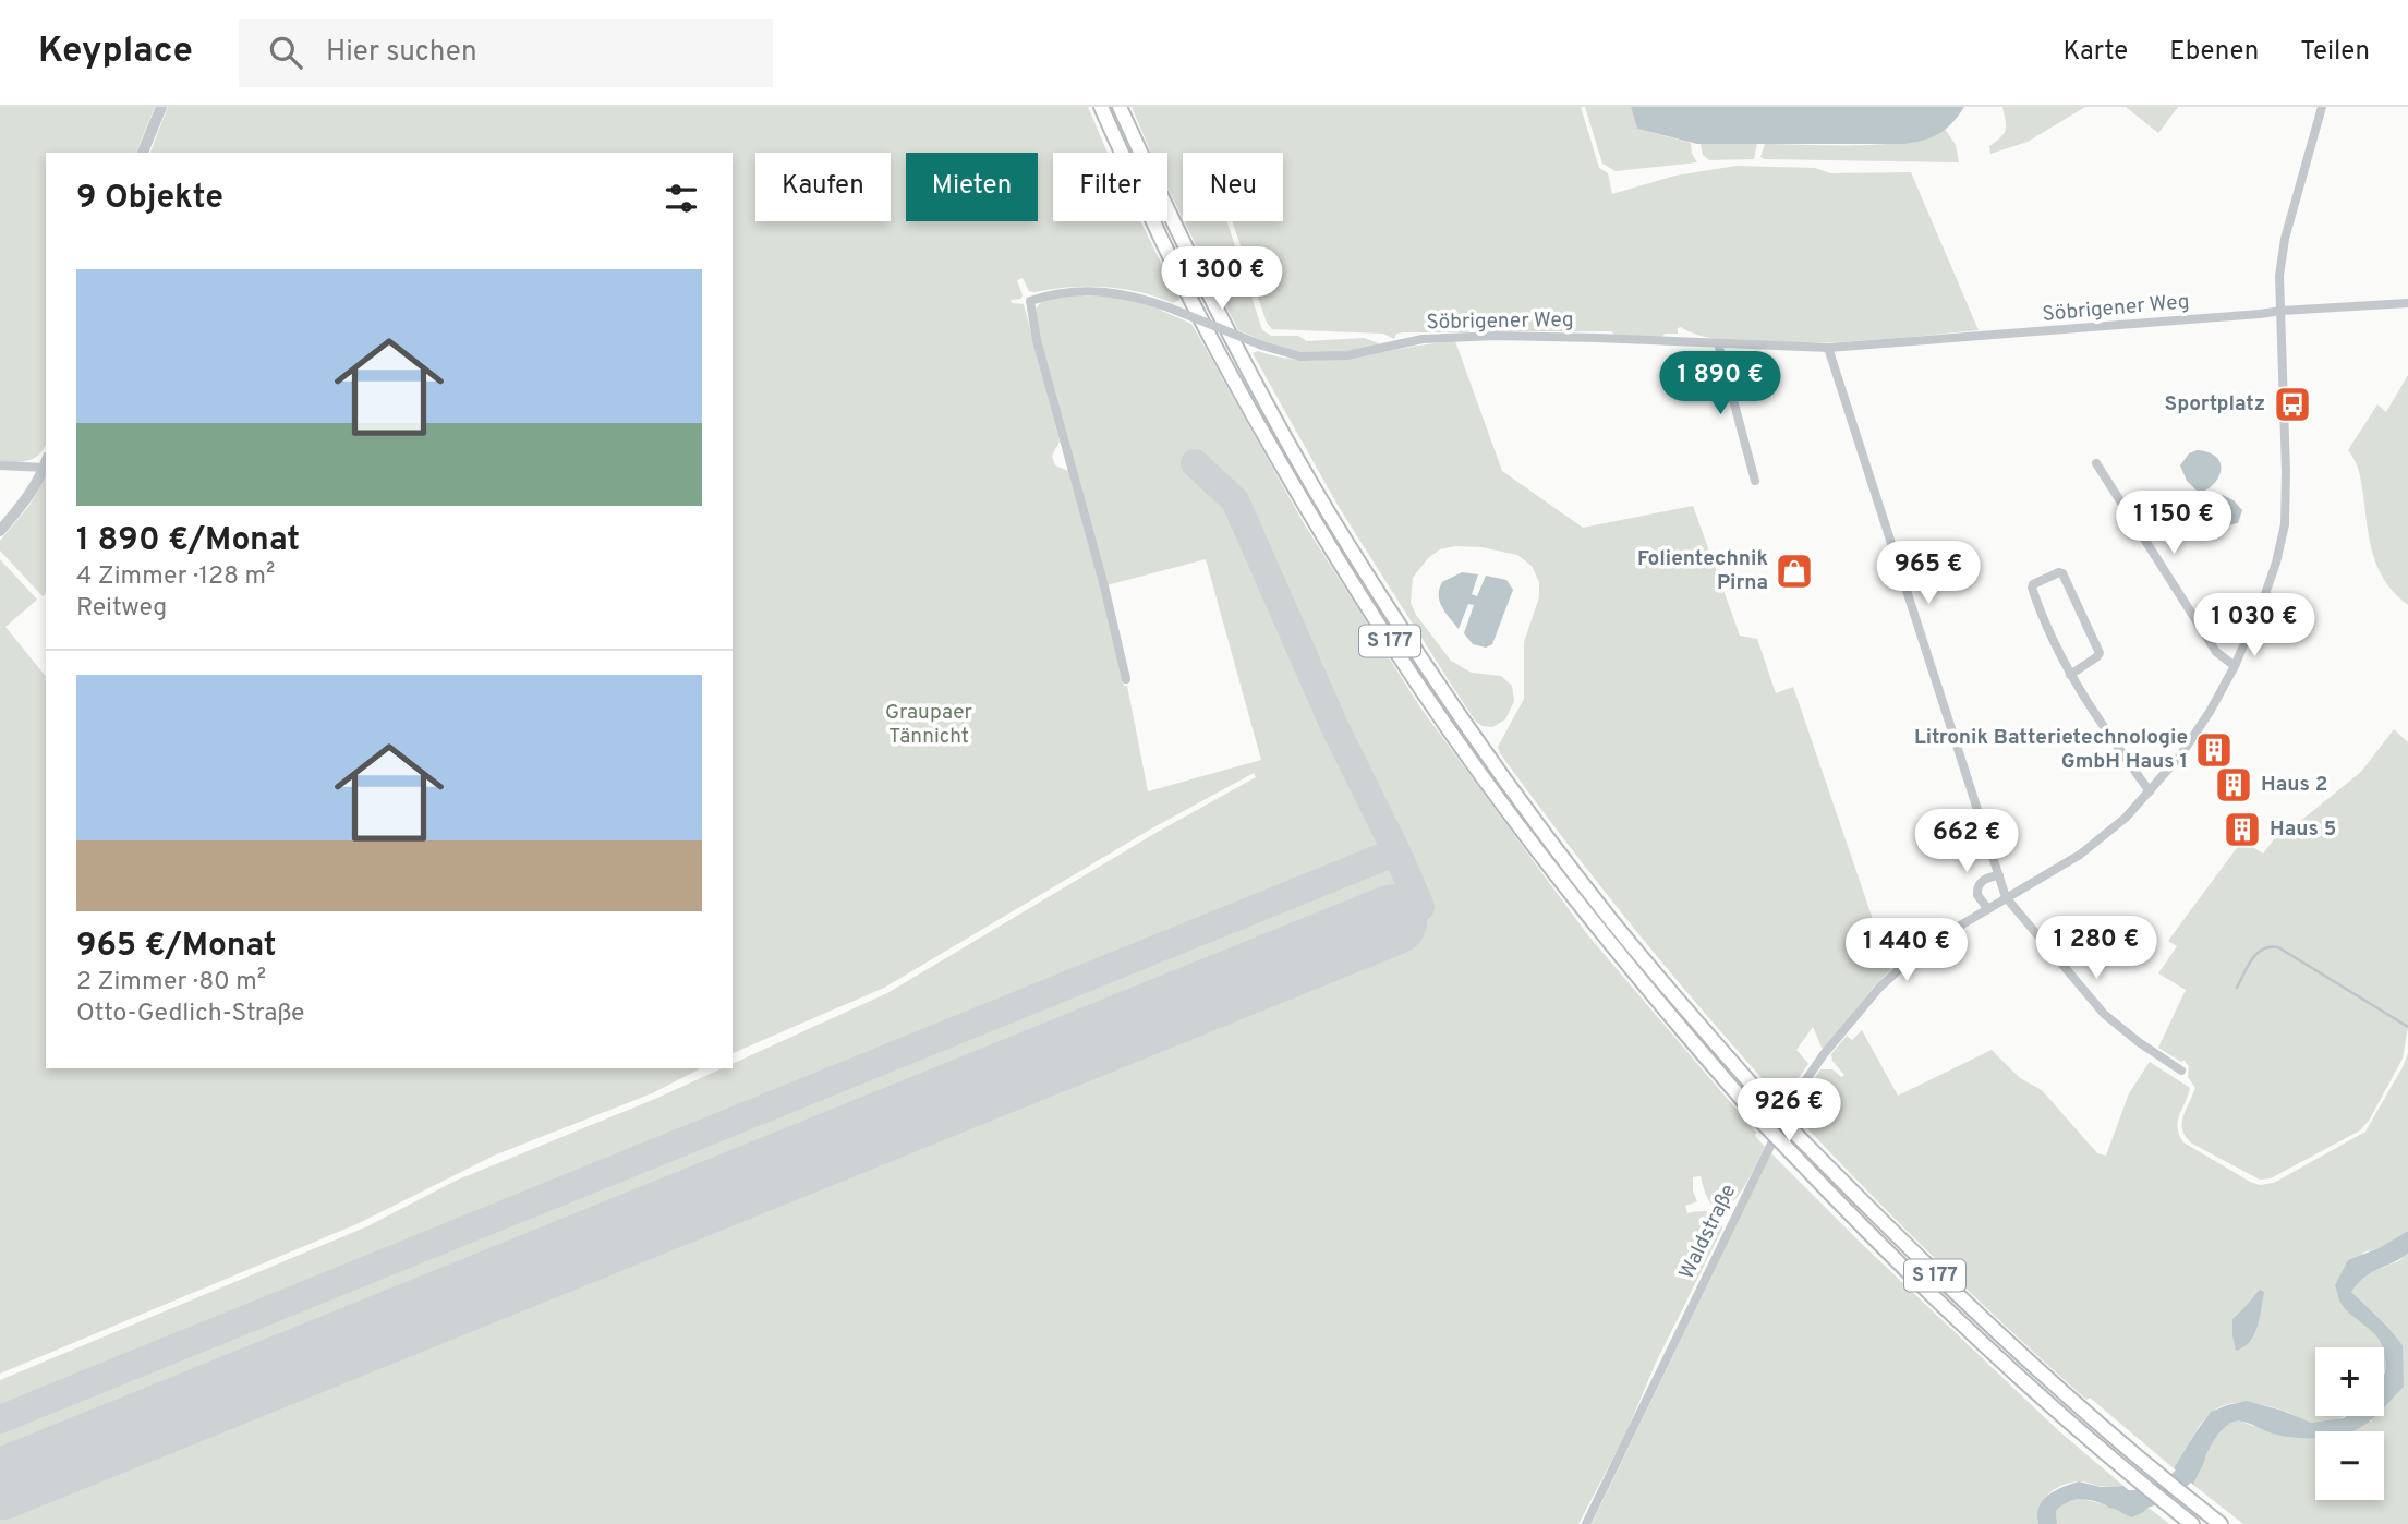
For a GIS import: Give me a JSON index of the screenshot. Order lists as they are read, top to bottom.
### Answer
{
  "streets": {
    "highway": ["S 177"],
    "street": ["Söbrigener Weg", "Waldstraße"]
  },
  "crossings": [
    ["Söbrigener Weg", "Waldstraße"]
  ],
  "parks": ["Graupaer Tännicht"],
  "places": {
    "bus stop": ["Sportplatz"],
    "shop": ["Folientechnik Pirna"],
    "building": ["Litronik Batterietechnologie GmbH Haus 1", "Haus 2", "Haus 5"]
  },
  "page": {
    "header": "Keyplace",
    "search": "Hier suchen",
    "nav": ["Karte", "Ebenen", "Teilen"],
    "chip": [
      "Kaufen",
      "Mieten",
      "Filter",
      "Neu"
    ],
    "heading": "9 Objekte",
    "list": [
      {
        "name": "1 890 €/Monat",
        "note": "4 Zimmer · 128 m² · Reitweg"
      },
      {
        "name": "965 €/Monat",
        "note": "2 Zimmer · 80 m² · Otto-Gedlich-Straße"
      }
    ],
    "price": [
      "1 300 €",
      "1 890 €",
      "1 150 €",
      "965 €",
      "1 030 €",
      "662 €",
      "1 280 €",
      "1 440 €",
      "926 €"
    ],
    "map_buttons": ["+", "−"]
  }
}
